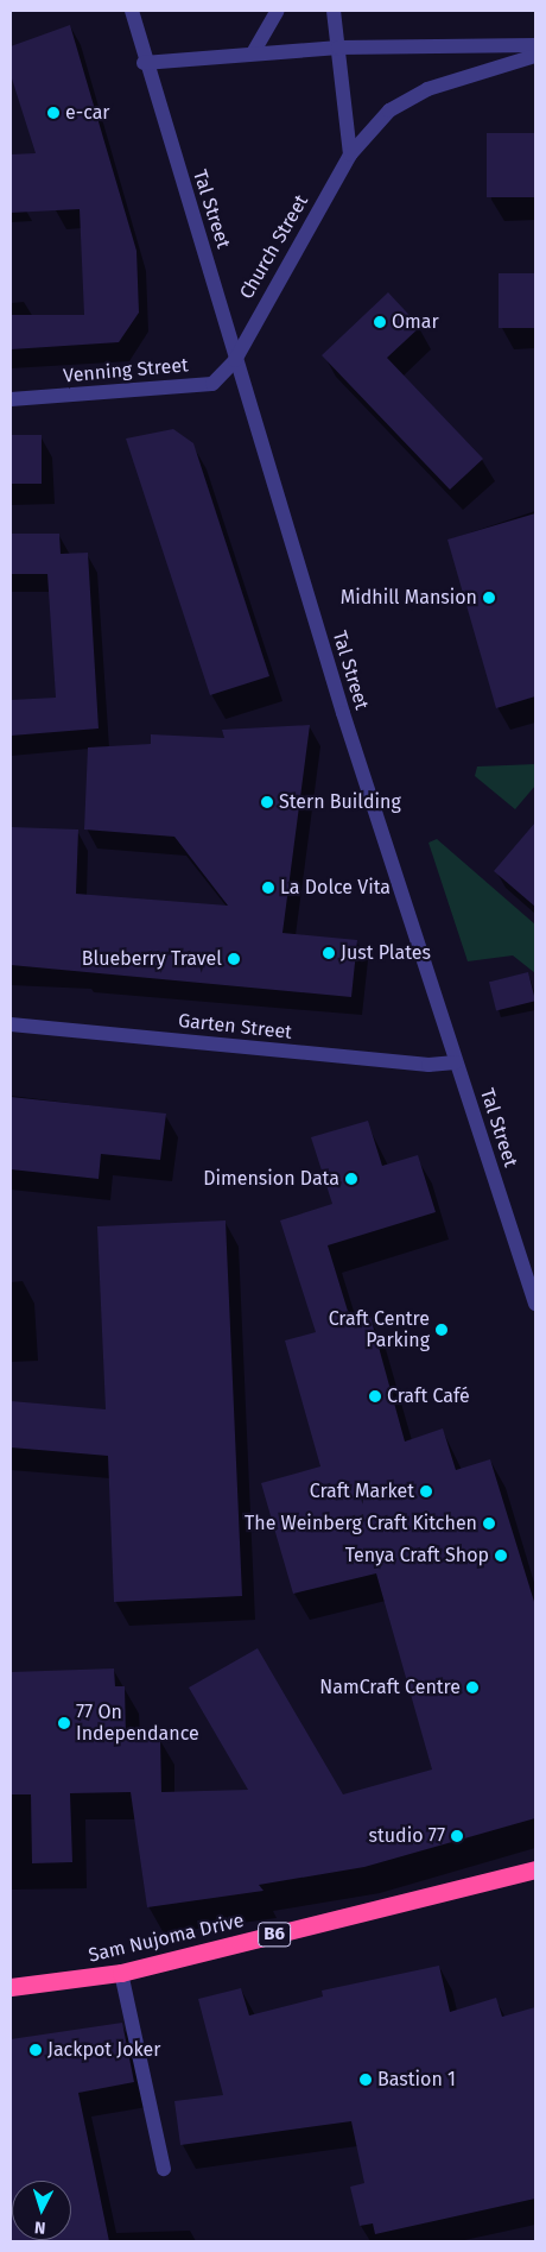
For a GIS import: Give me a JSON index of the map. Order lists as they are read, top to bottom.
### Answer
{
  "streets": {
    "highway": ["B6", "Sam Nujoma Drive"],
    "street": [
      "Tal Street",
      "Church Street",
      "Venning Street",
      "Garten Street"
    ]
  },
  "crossings": [
    ["Tal Street", "Church Street"],
    ["Tal Street", "Venning Street"],
    ["Tal Street", "Garten Street"],
    ["Church Street", "Venning Street"]
  ],
  "places": [
    "e-car",
    "Omar",
    "Midhill Mansion",
    "Stern Building",
    "La Dolce Vita",
    "Just Plates",
    "Blueberry Travel",
    "Dimension Data",
    "Craft Centre Parking",
    "Craft Café",
    "Craft Market",
    "The Weinberg Craft Kitchen",
    "Tenya Craft Shop",
    "NamCraft Centre",
    "77 On Independance",
    "studio 77",
    "Jackpot Joker",
    "Bastion 1"
  ],
  "north": "bottom"
}
